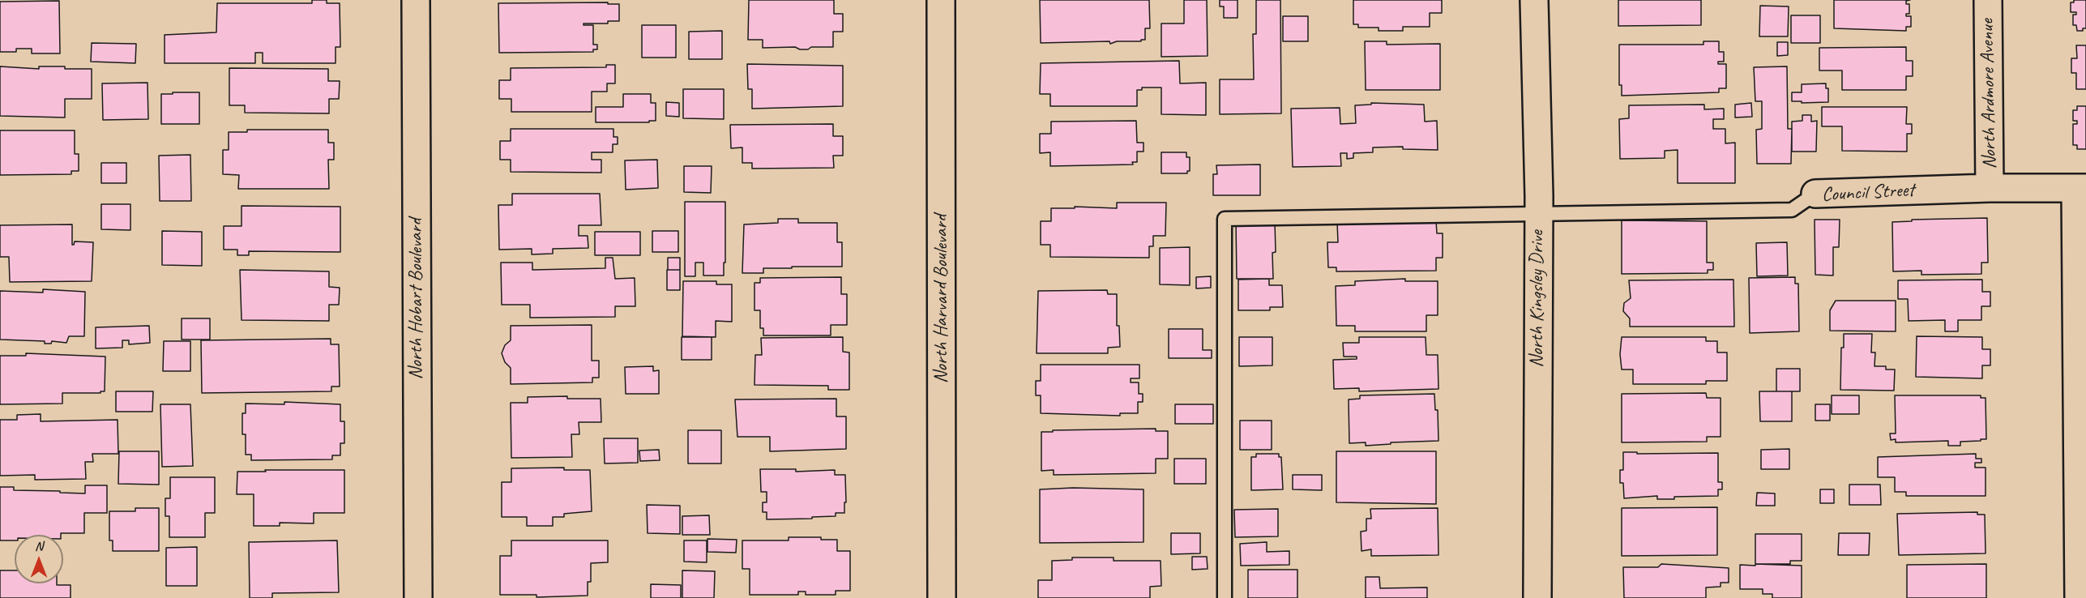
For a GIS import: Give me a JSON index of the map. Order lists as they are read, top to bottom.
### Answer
{
  "streets": {
    "street": [
      "North Ardmore Avenue",
      "Council Street",
      "North Hobart Boulevard",
      "North Harvard Boulevard",
      "North Kingsley Drive"
    ]
  },
  "crossings": [
    ["North Ardmore Avenue", "Council Street"],
    ["Council Street", "North Kingsley Drive"]
  ],
  "north": "top"
}
